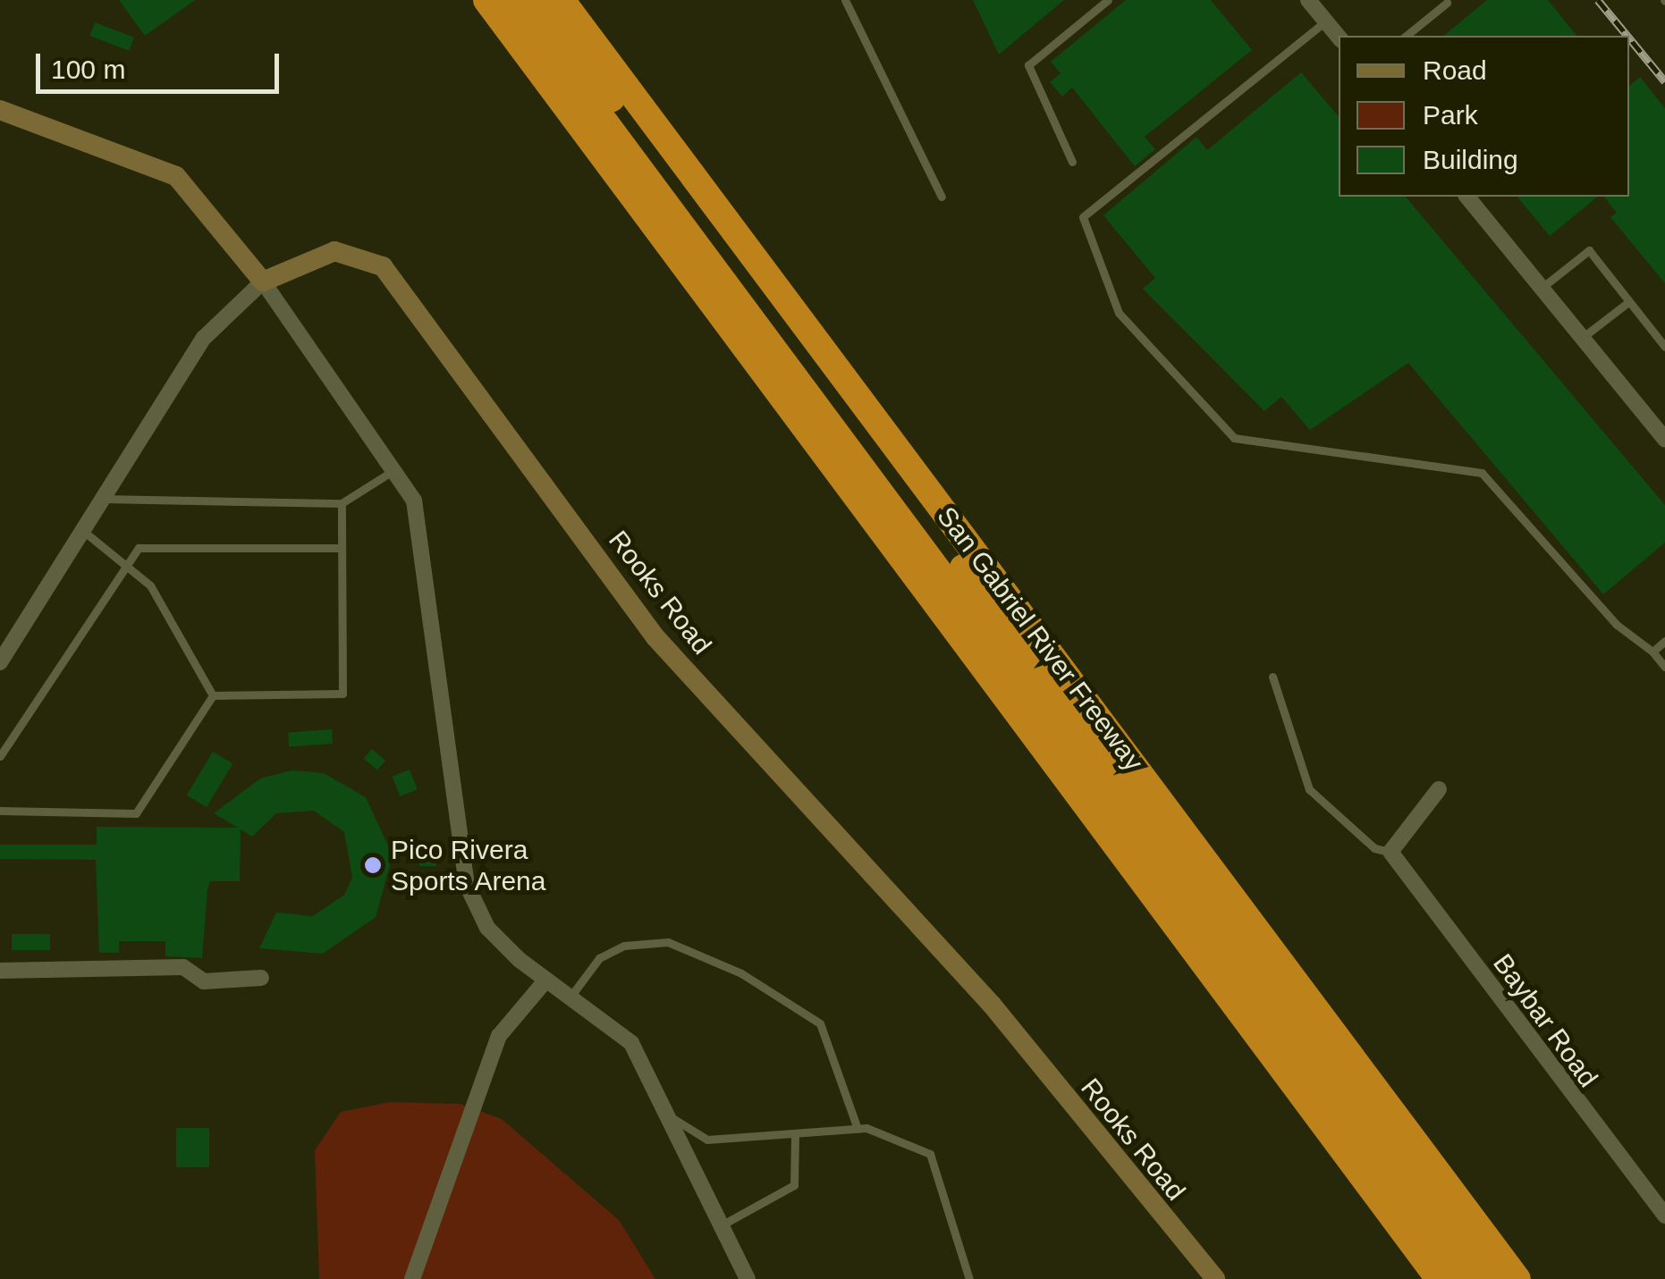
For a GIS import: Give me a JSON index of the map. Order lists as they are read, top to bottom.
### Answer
{
  "streets": {
    "highway": ["San Gabriel River Freeway"],
    "street": ["Rooks Road", "Baybar Road"]
  },
  "places": ["Pico Rivera Sports Arena"],
  "legend": ["Road", "Park", "Building"],
  "scale_bar": "100 m"
}
